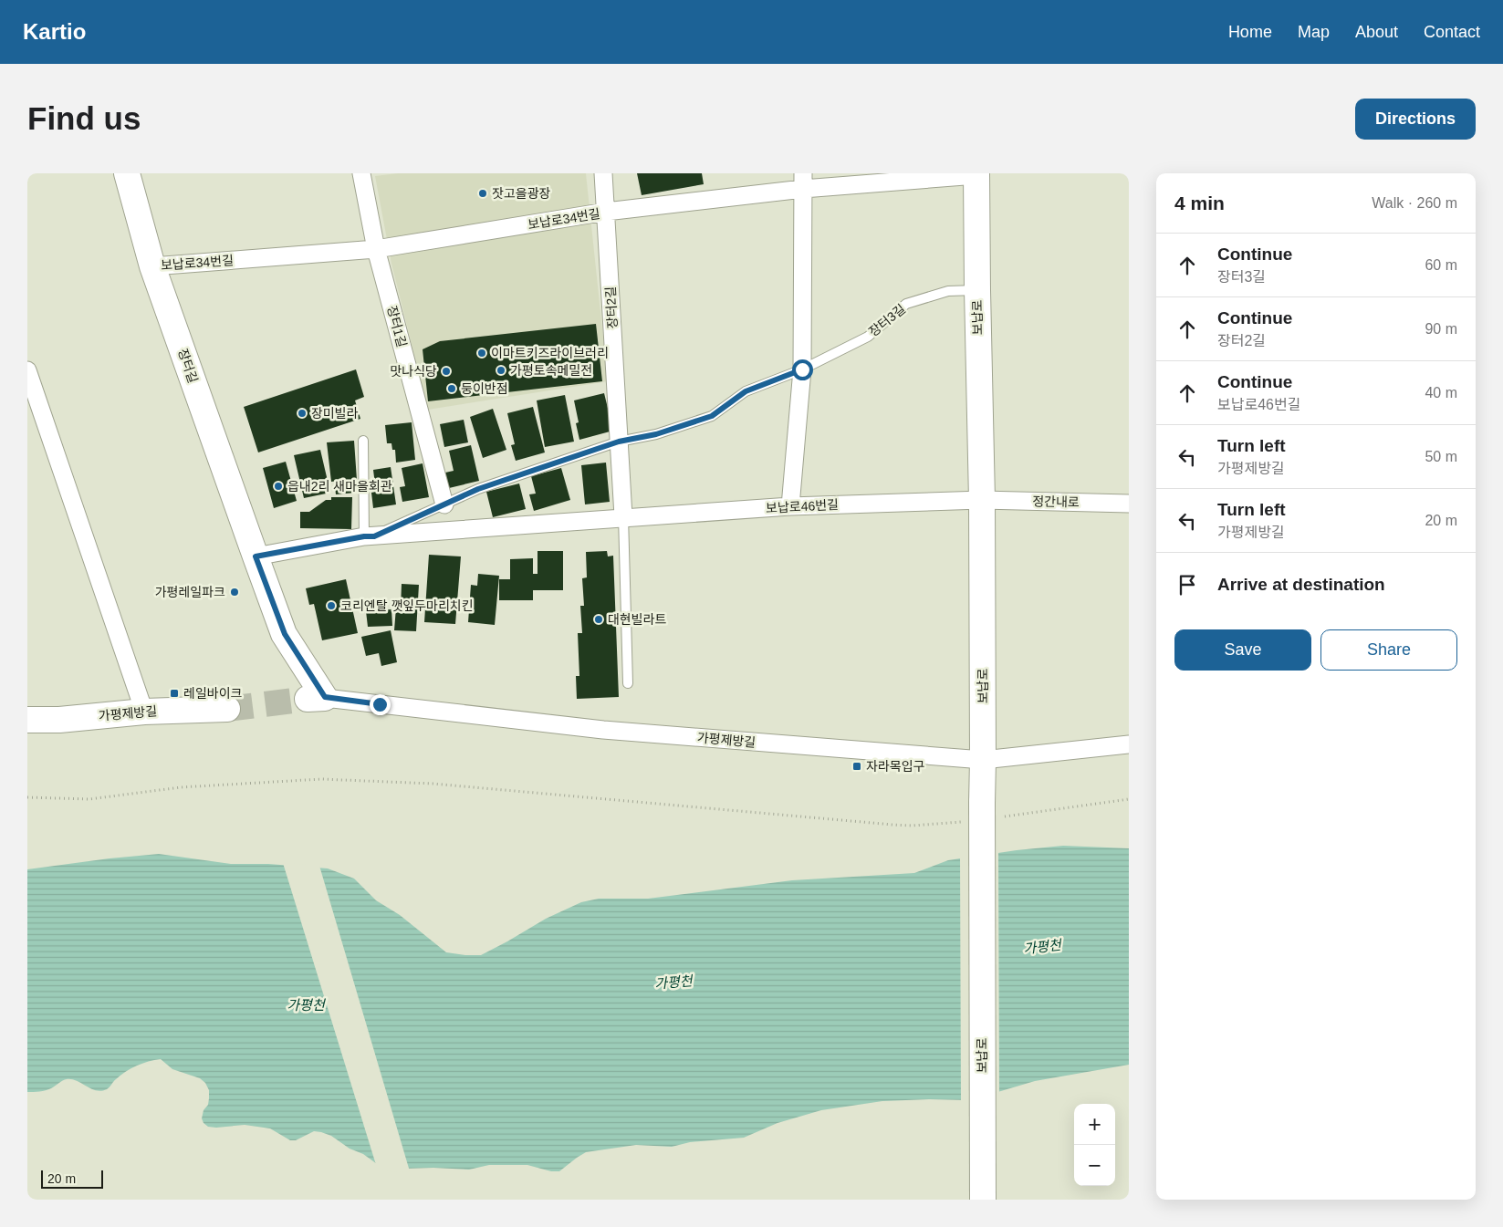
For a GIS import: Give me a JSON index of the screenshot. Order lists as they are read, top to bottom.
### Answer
{
  "streets": {
    "street": [
      "보납로34번길",
      "장터2길",
      "보납로",
      "장터1길",
      "장터길",
      "정간내로",
      "보납로46번길",
      "가평제방길"
    ],
    "lane": ["장터3길"]
  },
  "crossings": [
    ["보납로34번길", "장터2길"],
    ["보납로34번길", "보납로"],
    ["보납로34번길", "장터1길"],
    ["보납로34번길", "장터길"],
    ["장터2길", "장터3길"],
    ["장터2길", "보납로46번길"],
    ["보납로", "장터3길"],
    ["보납로", "정간내로"],
    ["보납로", "보납로46번길"],
    ["보납로", "가평제방길"],
    ["장터길", "보납로46번길"],
    ["장터길", "가평제방길"],
    ["정간내로", "보납로46번길"],
    ["보납로46번길", "가평제방길"]
  ],
  "water": ["가평천"],
  "places": {
    "other": [
      "잣고을광장",
      "이마트키즈라이브러리",
      "가평토속메밀전",
      "맛나식당",
      "둥이반점",
      "장미빌라",
      "읍내2리 새마을회관",
      "가평레일파크",
      "코리엔탈 깻잎두마리치킨",
      "대현빌라트"
    ],
    "transit": ["레일바이크", "자라목입구"]
  },
  "scale_bar": "20 m",
  "page": {
    "header": "Kartio",
    "nav": [
      "Home",
      "Map",
      "About",
      "Contact"
    ],
    "buttons": [
      "Directions",
      ["Save", "Share"]
    ],
    "title": "Find us",
    "heading": ["4 min", "Walk · 260 m"],
    "list": [
      ["Continue", "장터3길", "60 m"],
      ["Continue", "장터2길", "90 m"],
      ["Continue", "보납로46번길", "40 m"],
      ["Turn left", "가평제방길", "50 m"],
      ["Turn left", "가평제방길", "20 m"],
      "Arrive at destination"
    ],
    "map_buttons": ["+", "−"],
    "scale": "20 m"
  }
}
